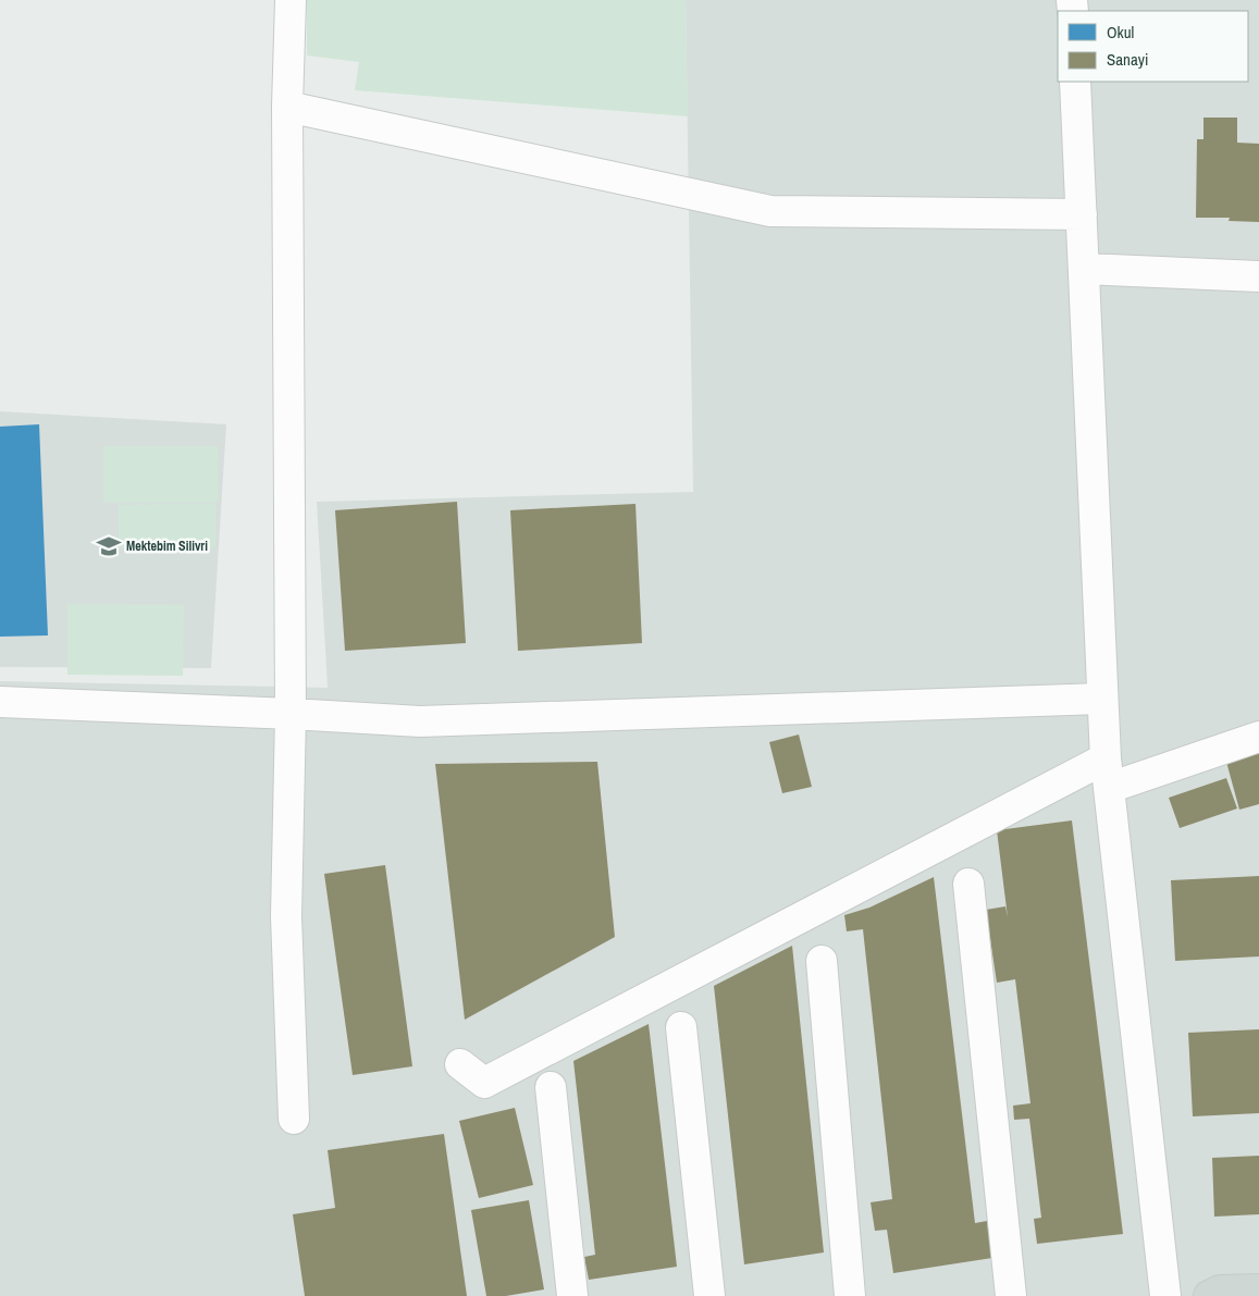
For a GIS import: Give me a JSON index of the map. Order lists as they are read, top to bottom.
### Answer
{
  "places": {
    "school or university": ["Mektebim Silivri"]
  },
  "legend": ["Okul", "Sanayi"]
}
